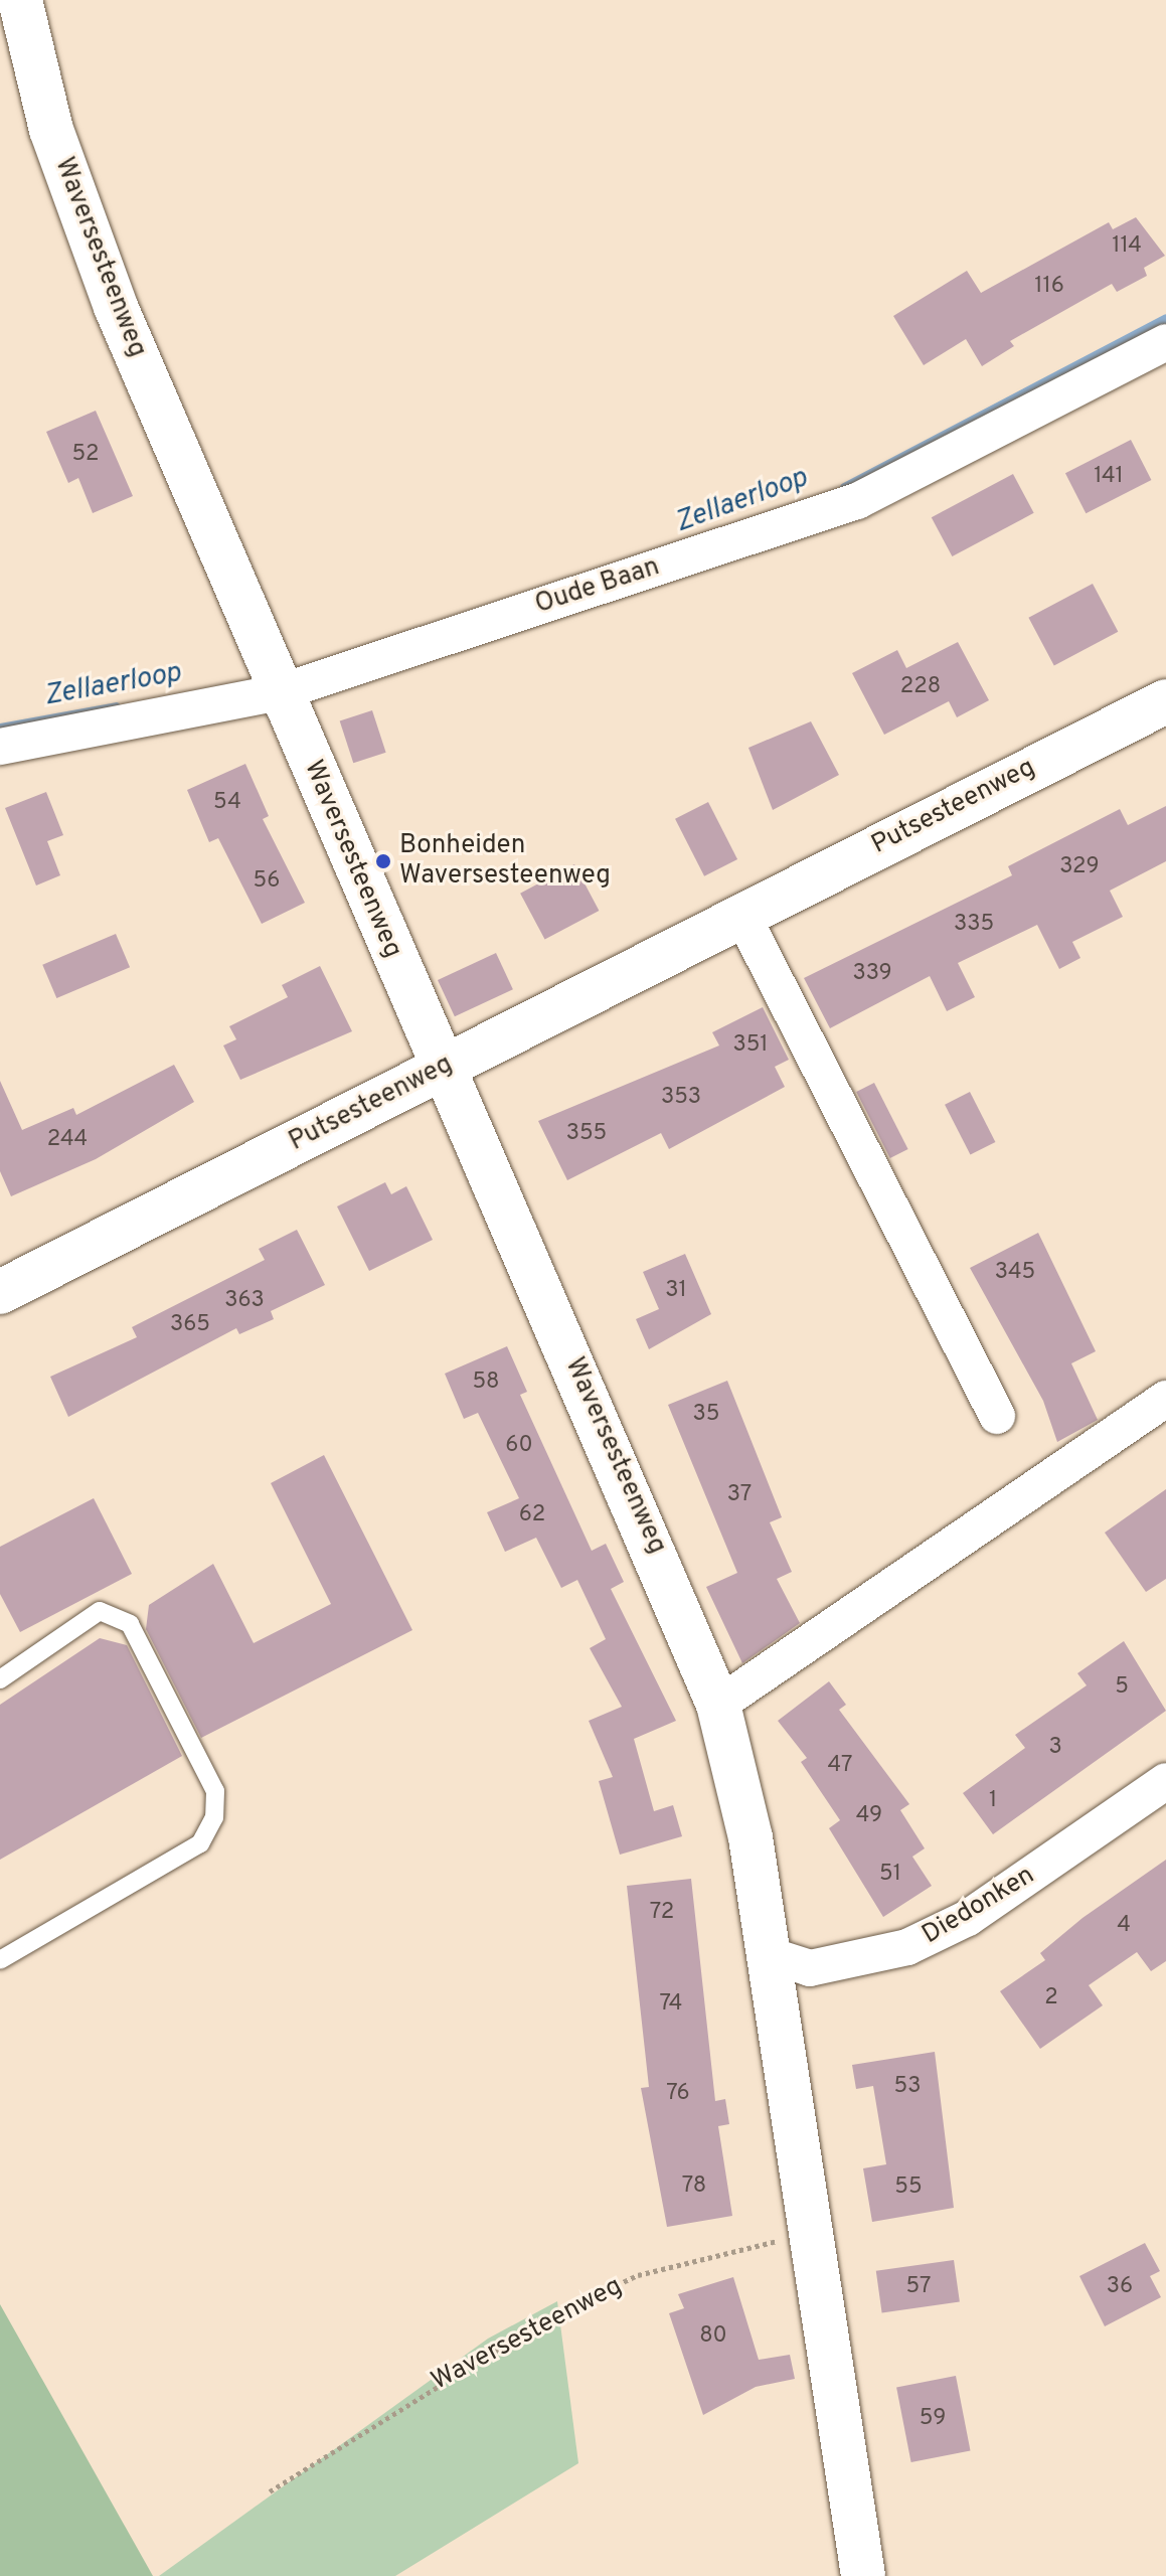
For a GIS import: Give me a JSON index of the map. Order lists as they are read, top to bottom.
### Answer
{
  "streets": {
    "street": [
      "Waversesteenweg",
      "Oude Baan",
      "Putsesteenweg",
      "Diedonken"
    ]
  },
  "crossings": [
    ["Waversesteenweg", "Oude Baan"],
    ["Waversesteenweg", "Putsesteenweg"],
    ["Waversesteenweg", "Diedonken"]
  ],
  "water": ["Zellaerloop"],
  "places": ["Bonheiden Waversesteenweg"],
  "house_numbers": [
    "114",
    "116",
    "52",
    "141",
    "228",
    "54",
    "329",
    "56",
    "335",
    "339",
    "351",
    "353",
    "355",
    "244",
    "345",
    "31",
    "363",
    "365",
    "58",
    "35",
    "60",
    "37",
    "62",
    "5",
    "3",
    "47",
    "1",
    "49",
    "51",
    "72",
    "4",
    "2",
    "74",
    "53",
    "76",
    "78",
    "55",
    "57",
    "36",
    "80",
    "59"
  ]
}
